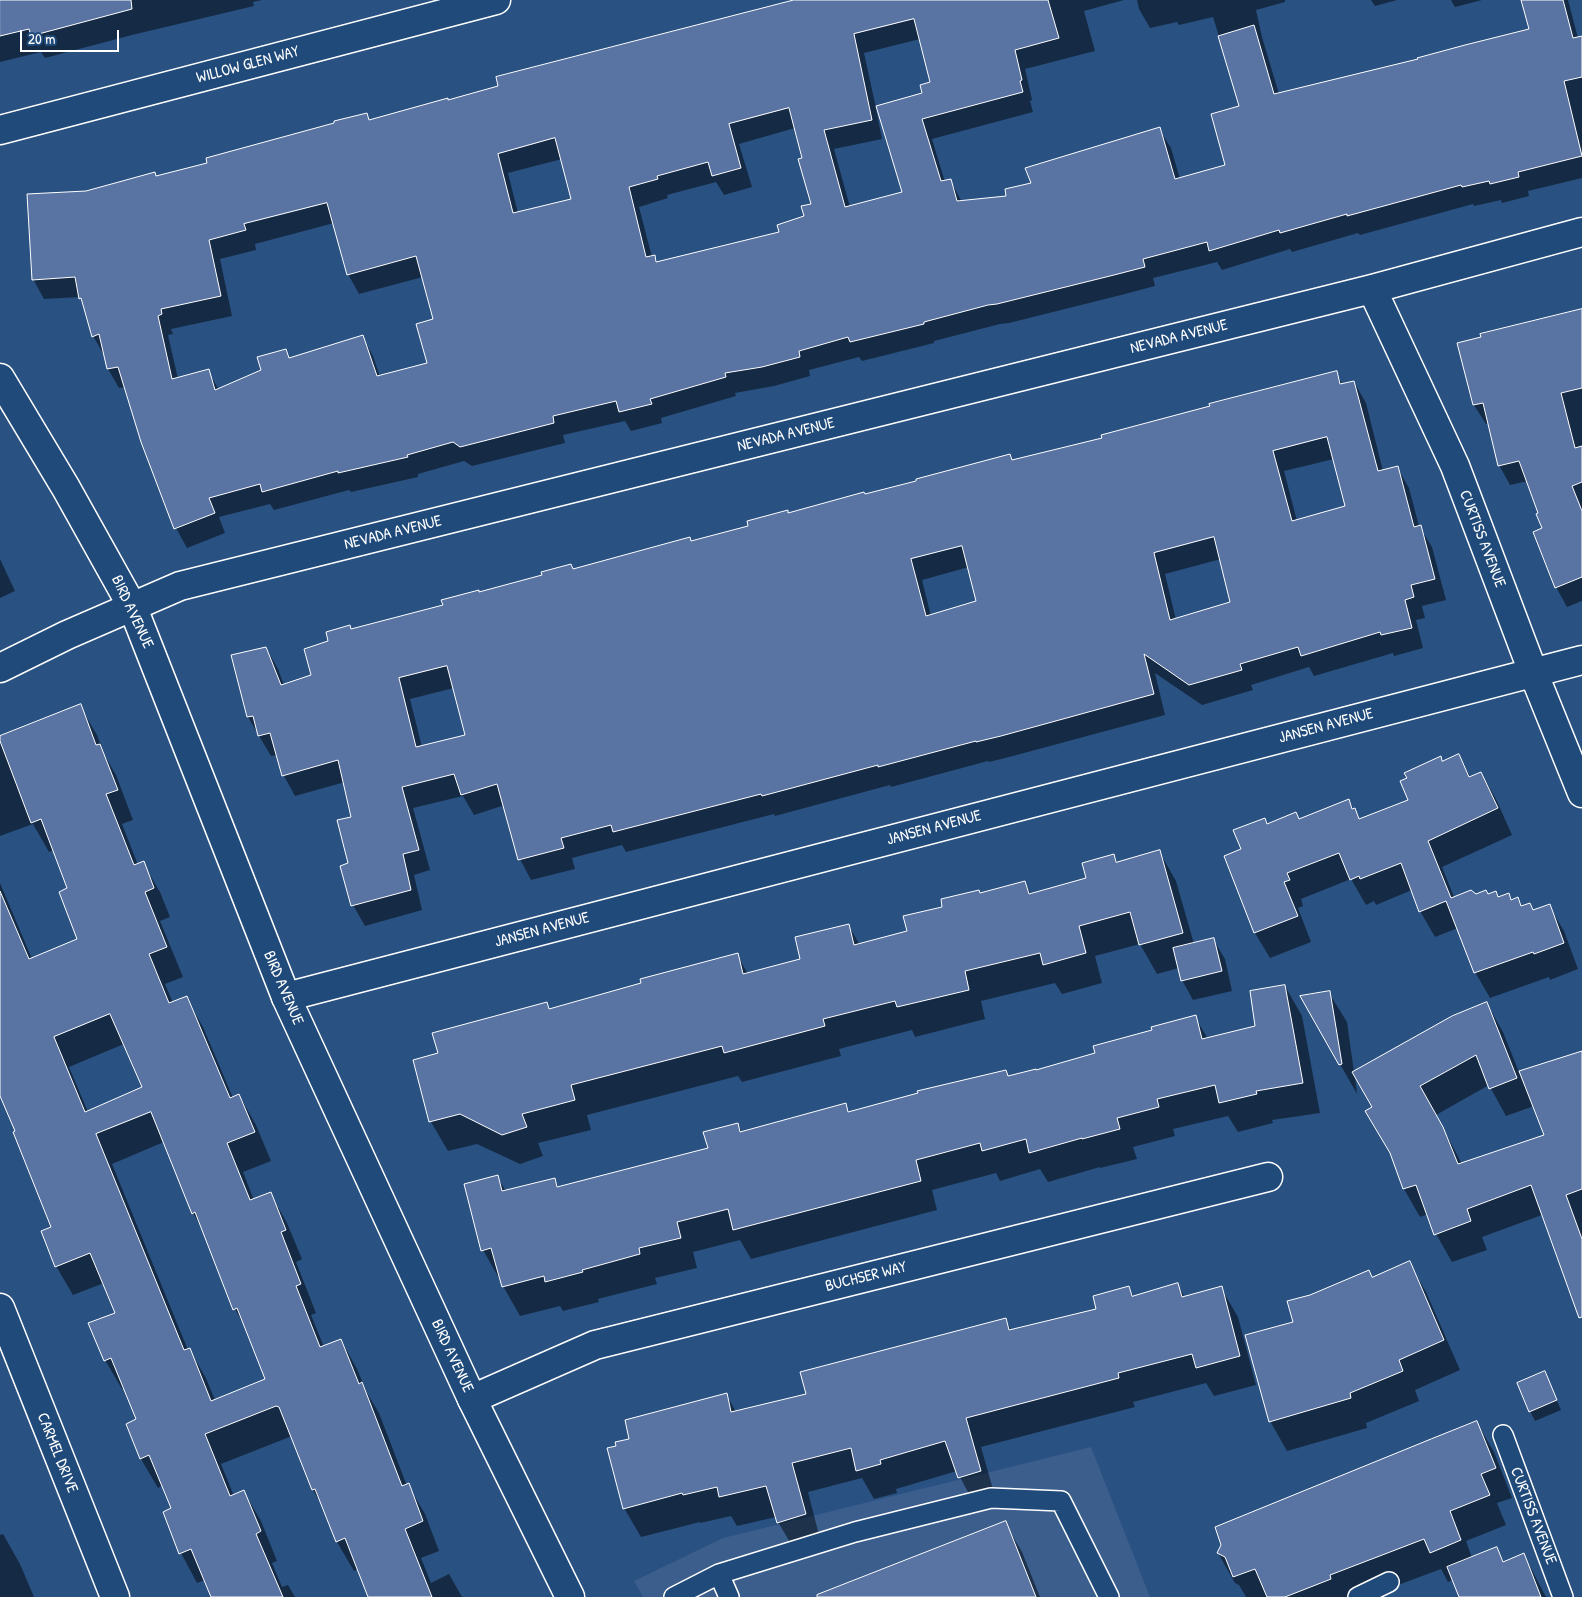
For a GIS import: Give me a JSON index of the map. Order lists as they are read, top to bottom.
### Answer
{
  "streets": {
    "street": [
      "WILLOW GLEN WAY",
      "NEVADA AVENUE",
      "CURTISS AVENUE",
      "BIRD AVENUE",
      "JANSEN AVENUE",
      "BUCHSER WAY",
      "CARMEL DRIVE"
    ]
  },
  "crossings": [
    ["NEVADA AVENUE", "CURTISS AVENUE"],
    ["NEVADA AVENUE", "BIRD AVENUE"],
    ["CURTISS AVENUE", "JANSEN AVENUE"],
    ["BIRD AVENUE", "JANSEN AVENUE"],
    ["BIRD AVENUE", "BUCHSER WAY"]
  ],
  "scale_bar": "20 m"
}
